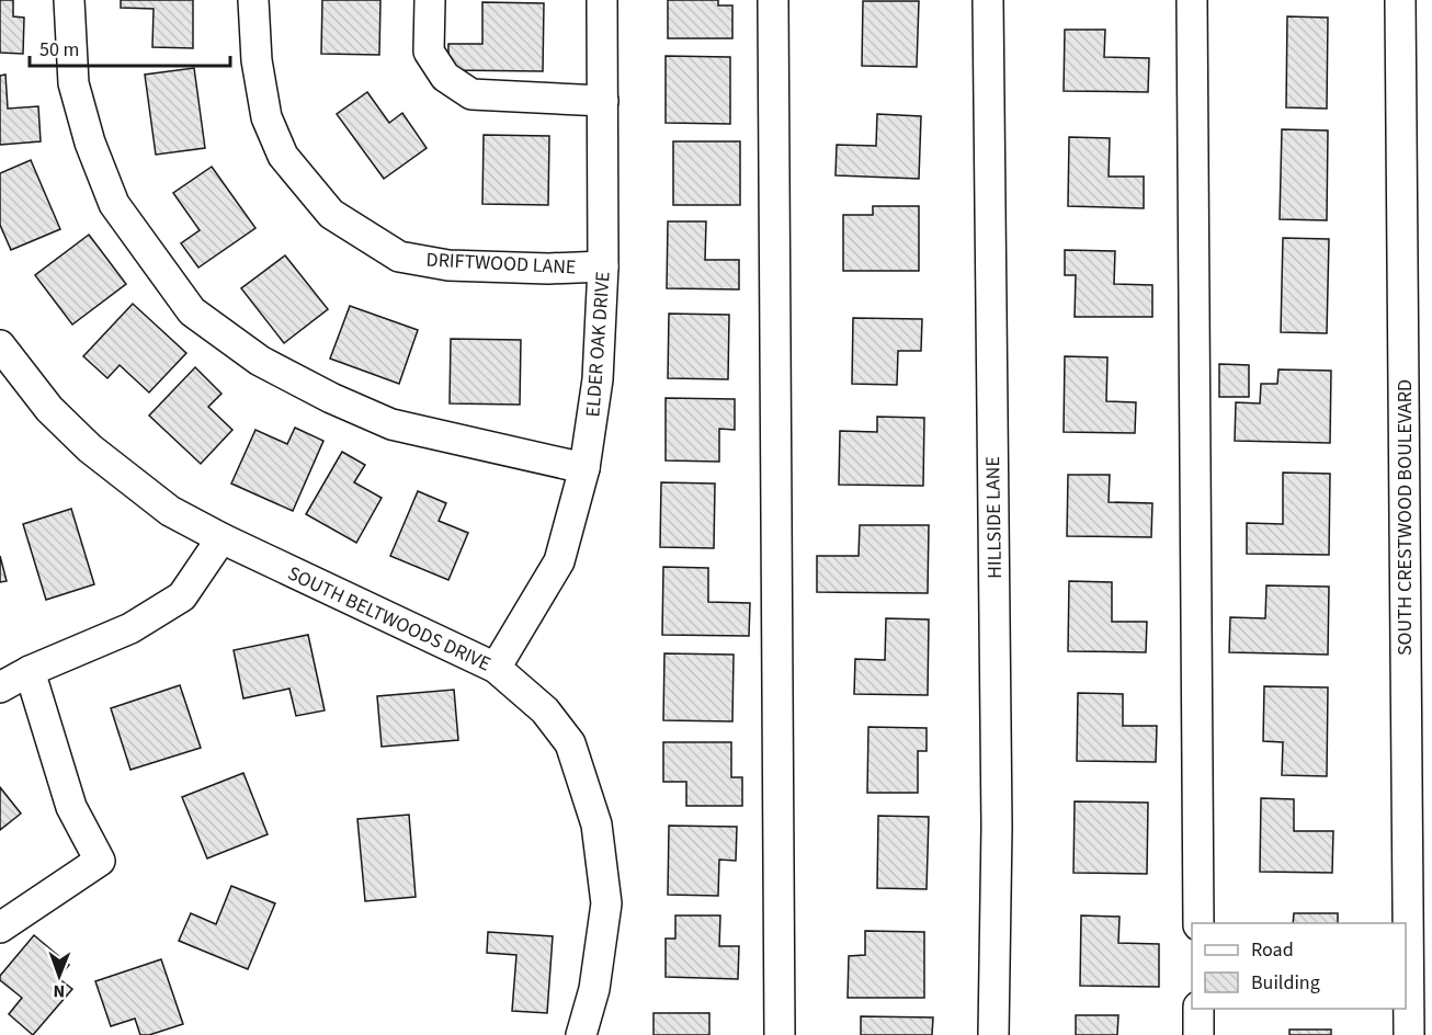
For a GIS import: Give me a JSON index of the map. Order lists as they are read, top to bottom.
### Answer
{
  "streets": {
    "street": [
      "DRIFTWOOD LANE",
      "ELDER OAK DRIVE",
      "HILLSIDE LANE",
      "SOUTH CRESTWOOD BOULEVARD",
      "SOUTH BELTWOODS DRIVE"
    ]
  },
  "crossings": [
    ["DRIFTWOOD LANE", "ELDER OAK DRIVE"],
    ["ELDER OAK DRIVE", "SOUTH BELTWOODS DRIVE"]
  ],
  "legend": ["Road", "Building"],
  "scale_bar": "50 m",
  "north": "bottom"
}
